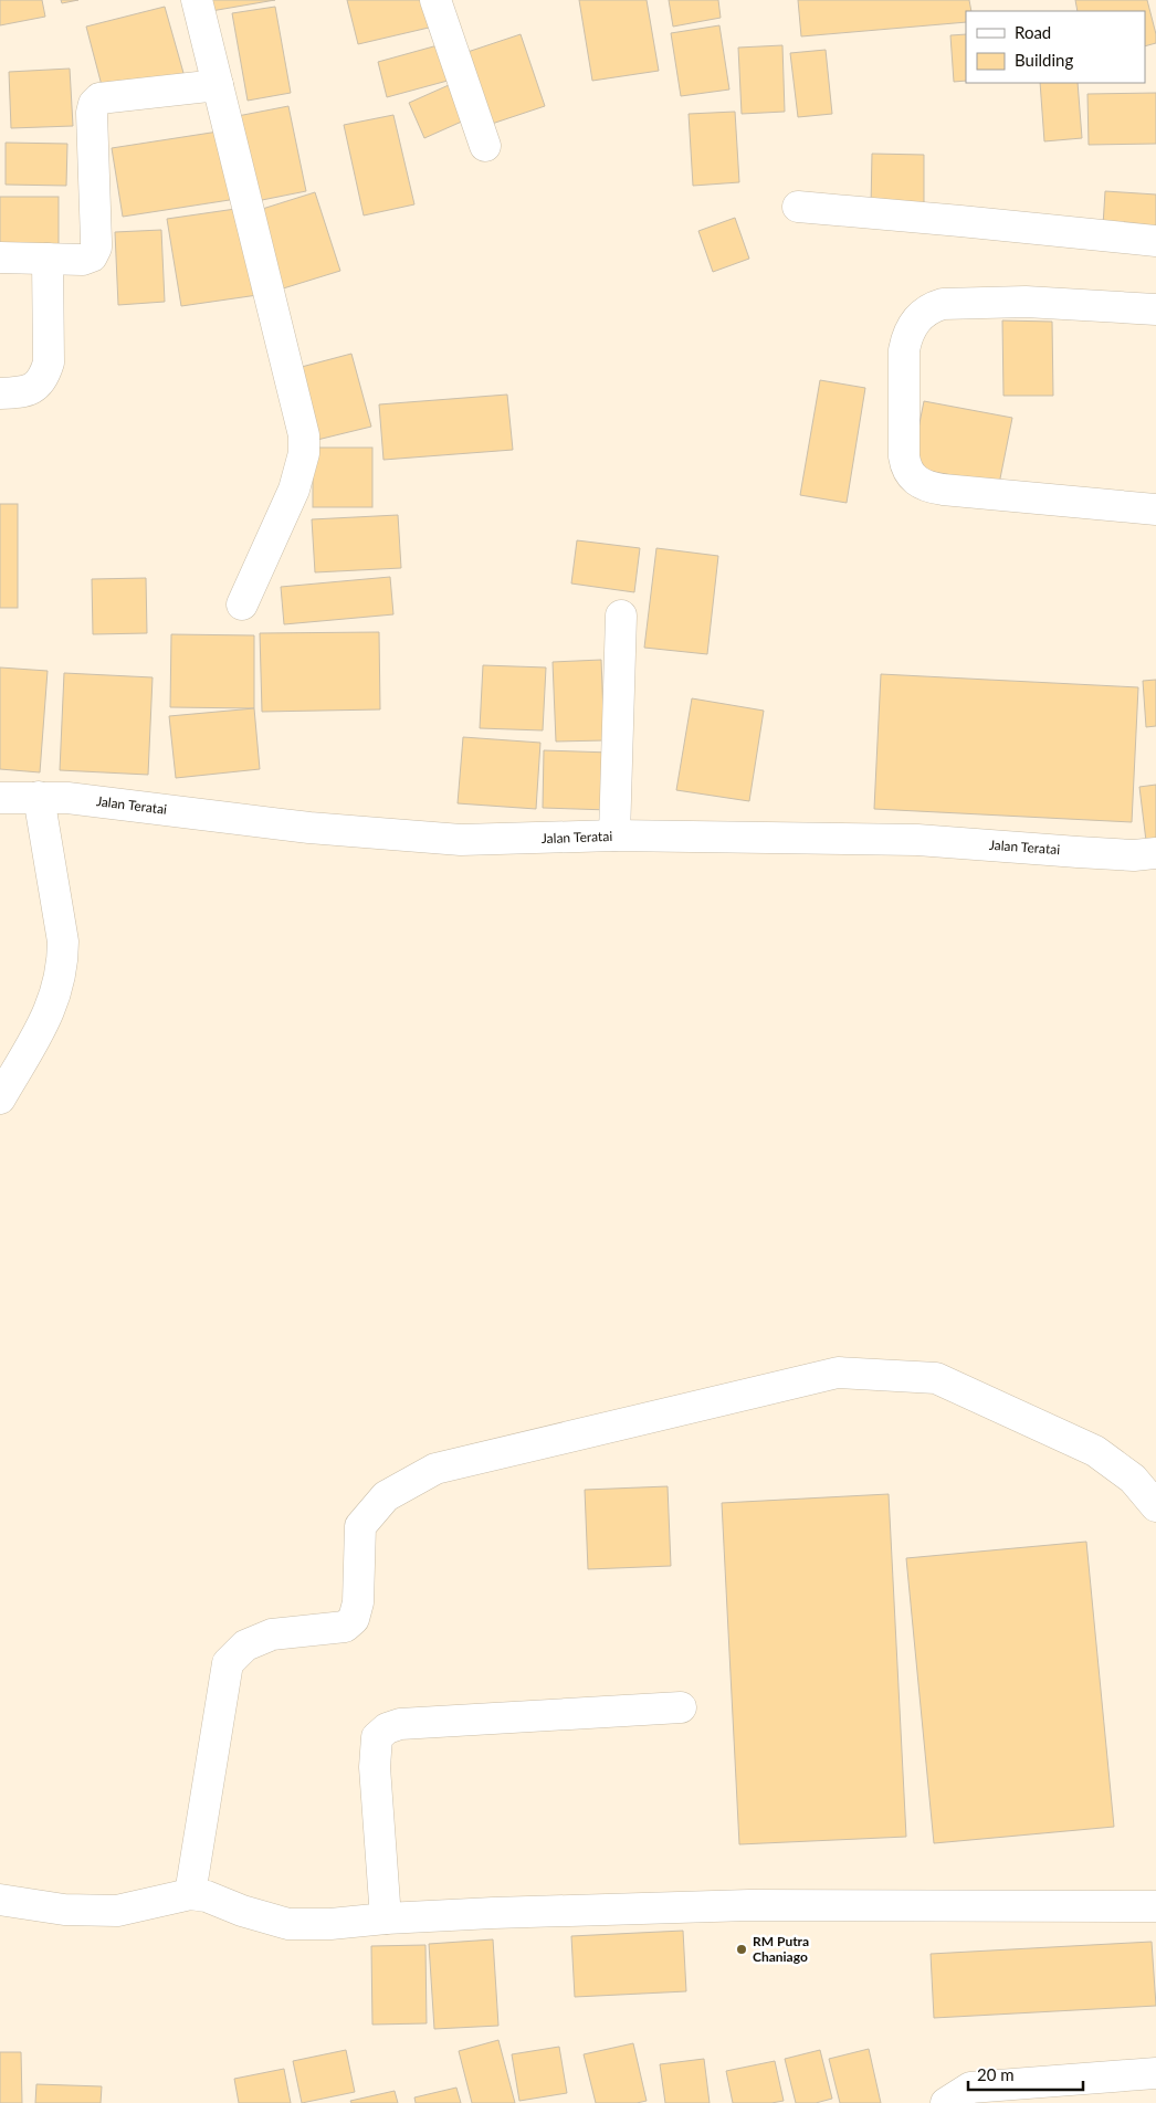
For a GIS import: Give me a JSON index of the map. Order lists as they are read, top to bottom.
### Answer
{
  "streets": {
    "street": ["Jalan Teratai"]
  },
  "places": ["RM Putra Chaniago"],
  "legend": ["Road", "Building"],
  "scale_bar": "20 m"
}
